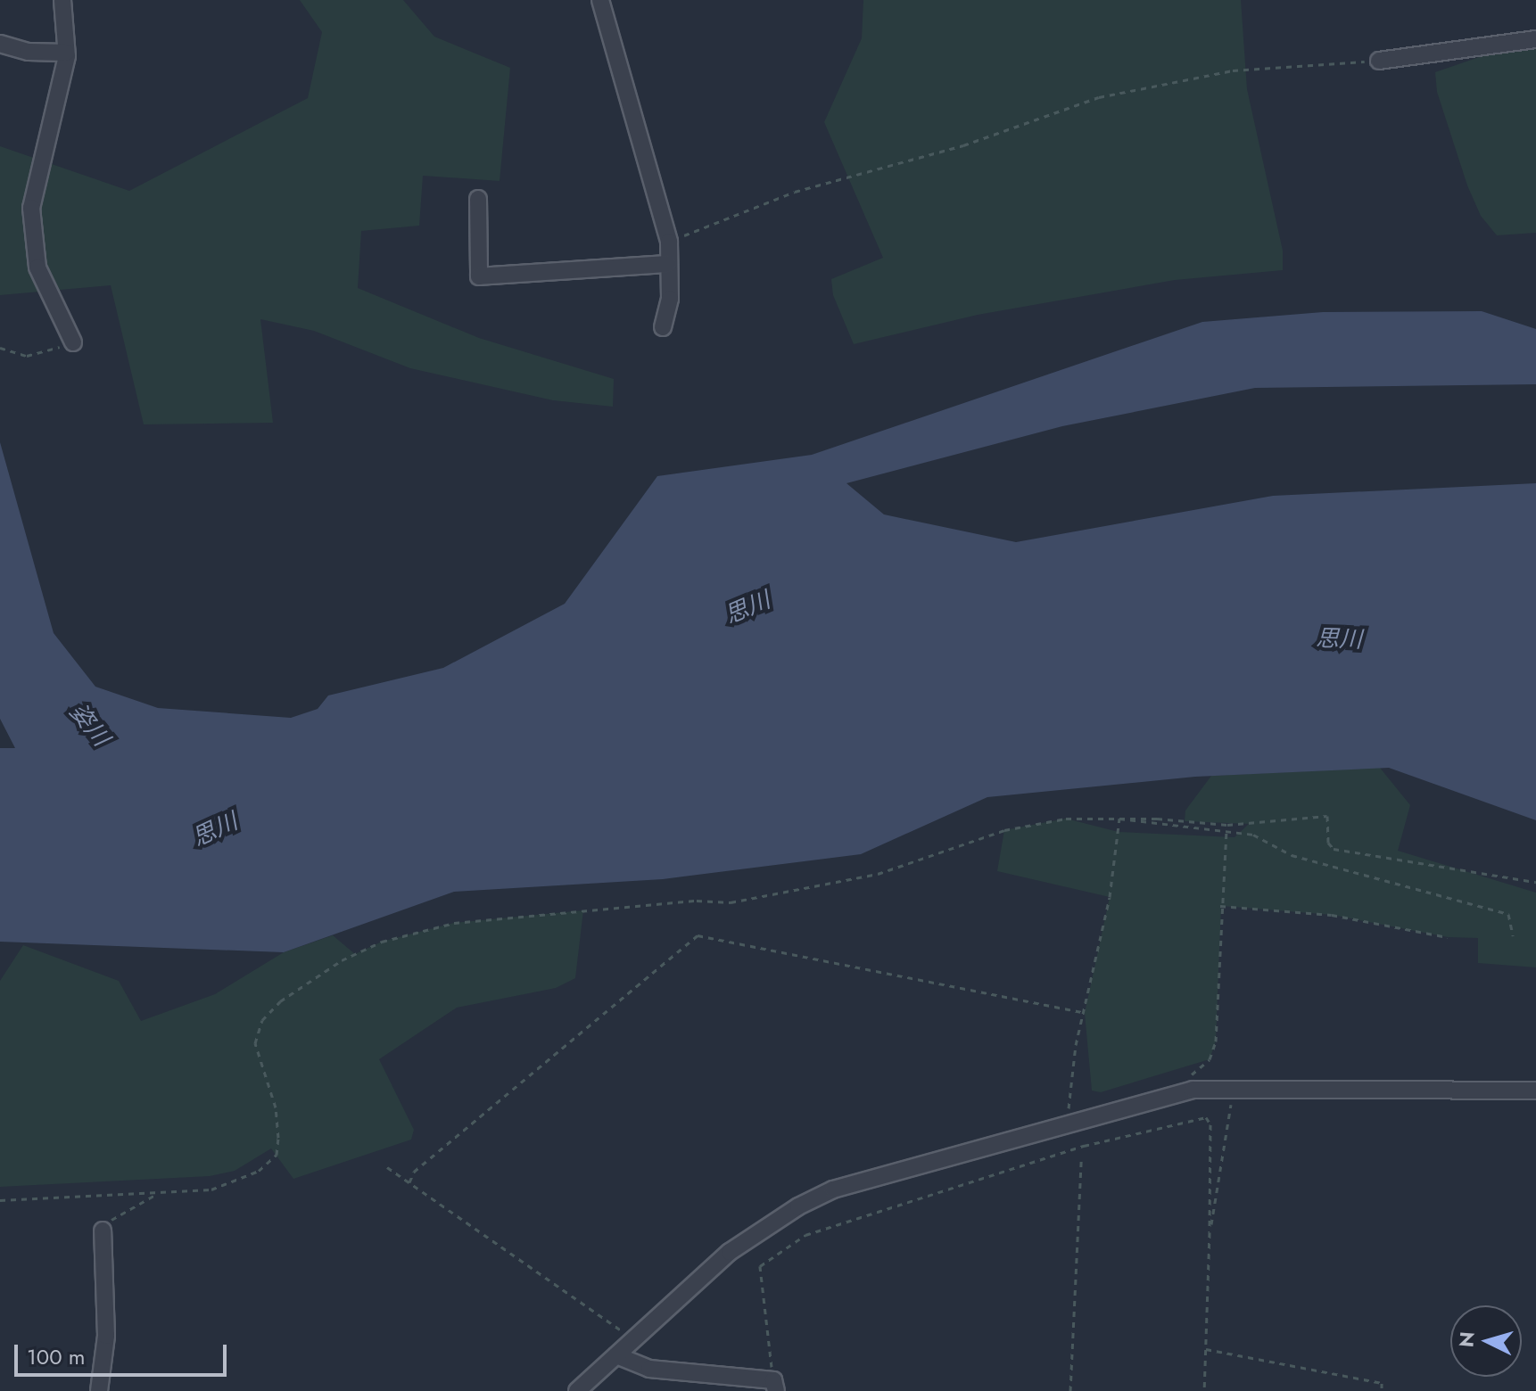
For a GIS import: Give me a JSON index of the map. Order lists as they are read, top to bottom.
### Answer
{
  "water": ["思川", "姿川"],
  "scale_bar": "100 m",
  "north": "left"
}
